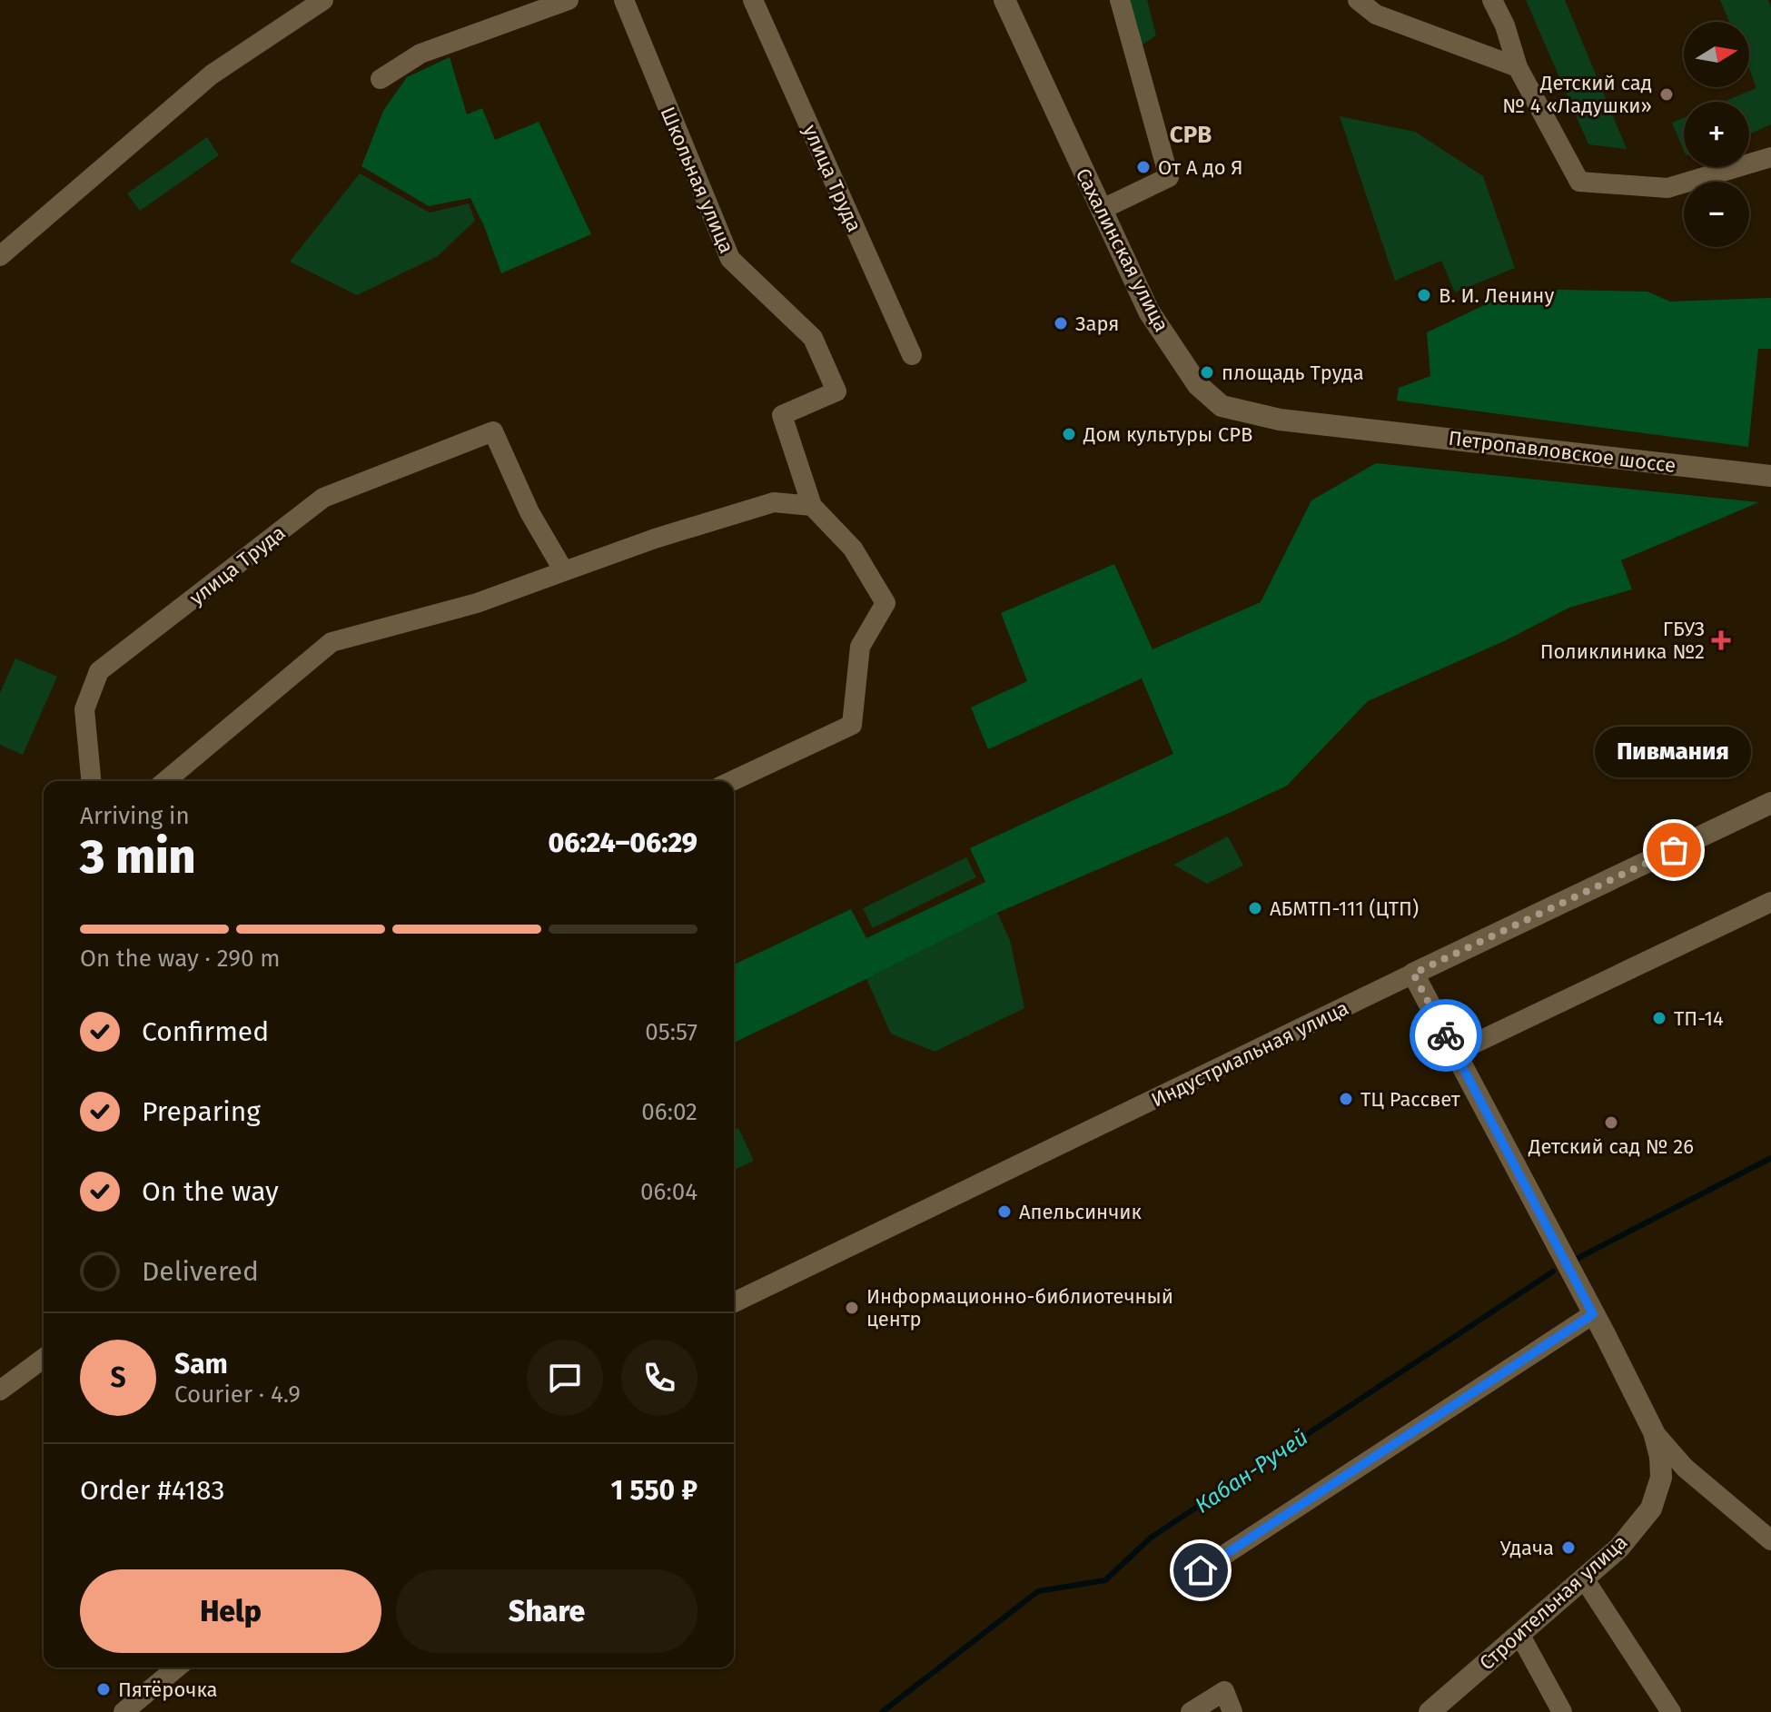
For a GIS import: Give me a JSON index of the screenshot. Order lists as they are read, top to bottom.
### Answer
{
  "streets": {
    "street": [
      "улица Труда",
      "Школьная улица",
      "Сахалинская улица",
      "Петропавловское шоссе",
      "Индустриальная улица",
      "Строительная улица"
    ]
  },
  "crossings": [
    ["Сахалинская улица", "Петропавловское шоссе"],
    ["Индустриальная улица", "Строительная улица"]
  ],
  "districts": ["СРВ"],
  "water": ["Кабан-Ручей"],
  "places": {
    "other": [
      "Детский сад № 4 «Ладушки»",
      "От А до Я",
      "В. И. Ленину",
      "Заря",
      "площадь Труда",
      "Дом культуры СРВ",
      "Пивмания",
      "АБМТП-111 (ЦТП)",
      "ТП-14",
      "ТЦ Рассвет",
      "Детский сад № 26",
      "Апельсинчик",
      "Информационно-библиотечный центр",
      "Удача",
      "Пятёрочка"
    ],
    "health": ["ГБУЗ Поликлиника №2"]
  },
  "north": "right",
  "page": {
    "map_buttons": ["+", "−"],
    "bubble": "Пивмания",
    "heading": ["3 min", "Arriving in", "06:24–06:29"],
    "panel": [
      "Sam",
      "Courier · 4.9",
      "Order #4183",
      "1 550 ₽"
    ],
    "bar": "On the way · 290 m",
    "list": [
      ["Confirmed", "05:57"],
      ["Preparing", "06:02"],
      ["On the way", "06:04"],
      "Delivered"
    ],
    "round": "S",
    "buttons": ["Help", "Share"]
  }
}
